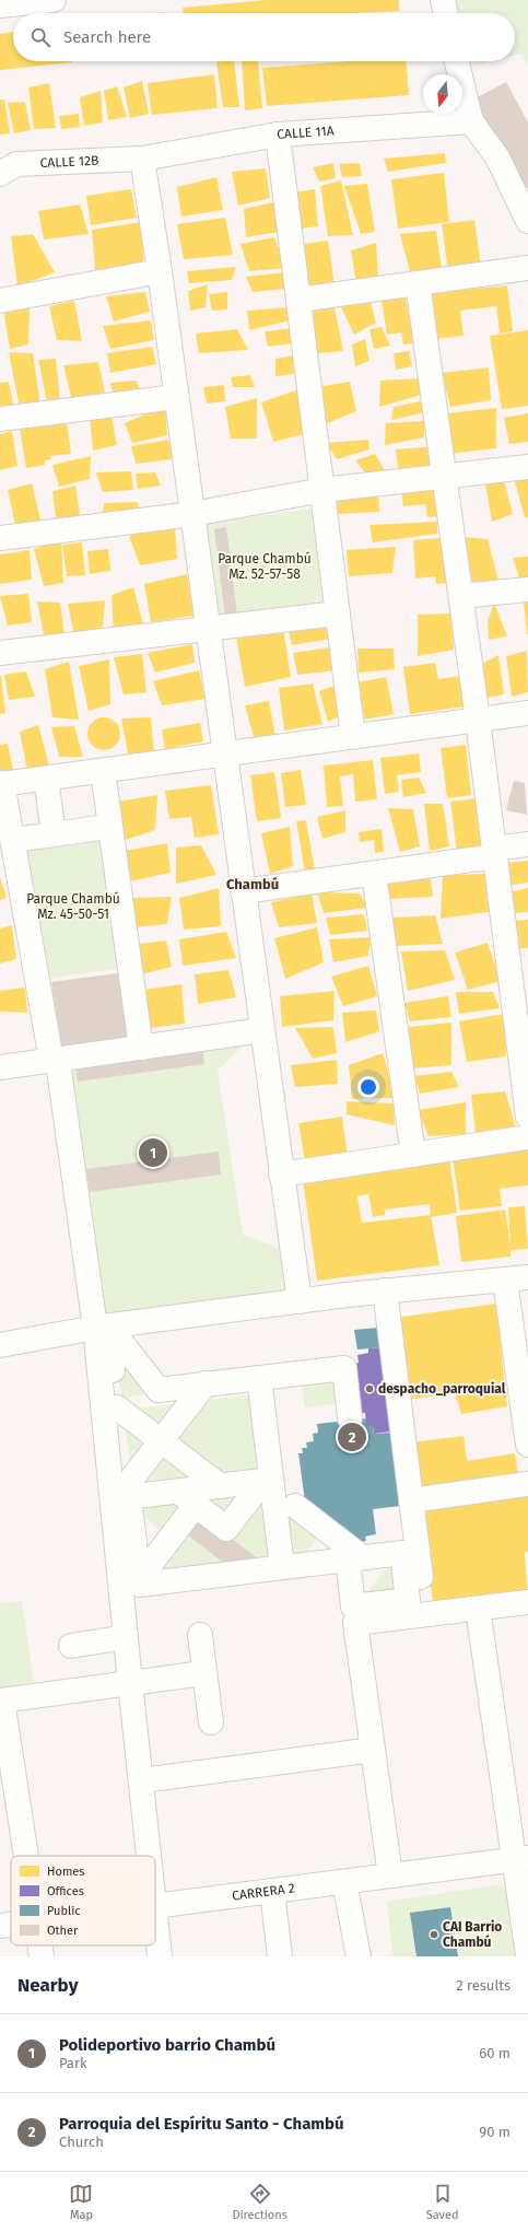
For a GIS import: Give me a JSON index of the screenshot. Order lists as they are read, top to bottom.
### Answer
{
  "streets": {
    "street": ["CALLE 11A", "CALLE 12B", "CARRERA 2"]
  },
  "crossings": [
    ["CALLE 11A", "CALLE 12B"]
  ],
  "districts": ["Chambú"],
  "parks": ["Parque Chambú Mz. 52-57-58", "Parque Chambú Mz. 45-50-51"],
  "places": ["despacho_parroquial", "CAI Barrio Chambú"],
  "legend": [
    "Homes",
    "Offices",
    "Public",
    "Other"
  ],
  "north": "bottom",
  "page": {
    "search": "Search here",
    "pins": ["1", "2"],
    "heading": ["Nearby", "2 results"],
    "list": [
      {
        "mark": "1",
        "name": "Polideportivo barrio Chambú",
        "note": "Park",
        "value": "60 m"
      },
      {
        "mark": "2",
        "name": "Parroquia del Espíritu Santo - Chambú",
        "note": "Church",
        "value": "90 m"
      }
    ],
    "nav": ["Map", "Directions", "Saved"]
  }
}
